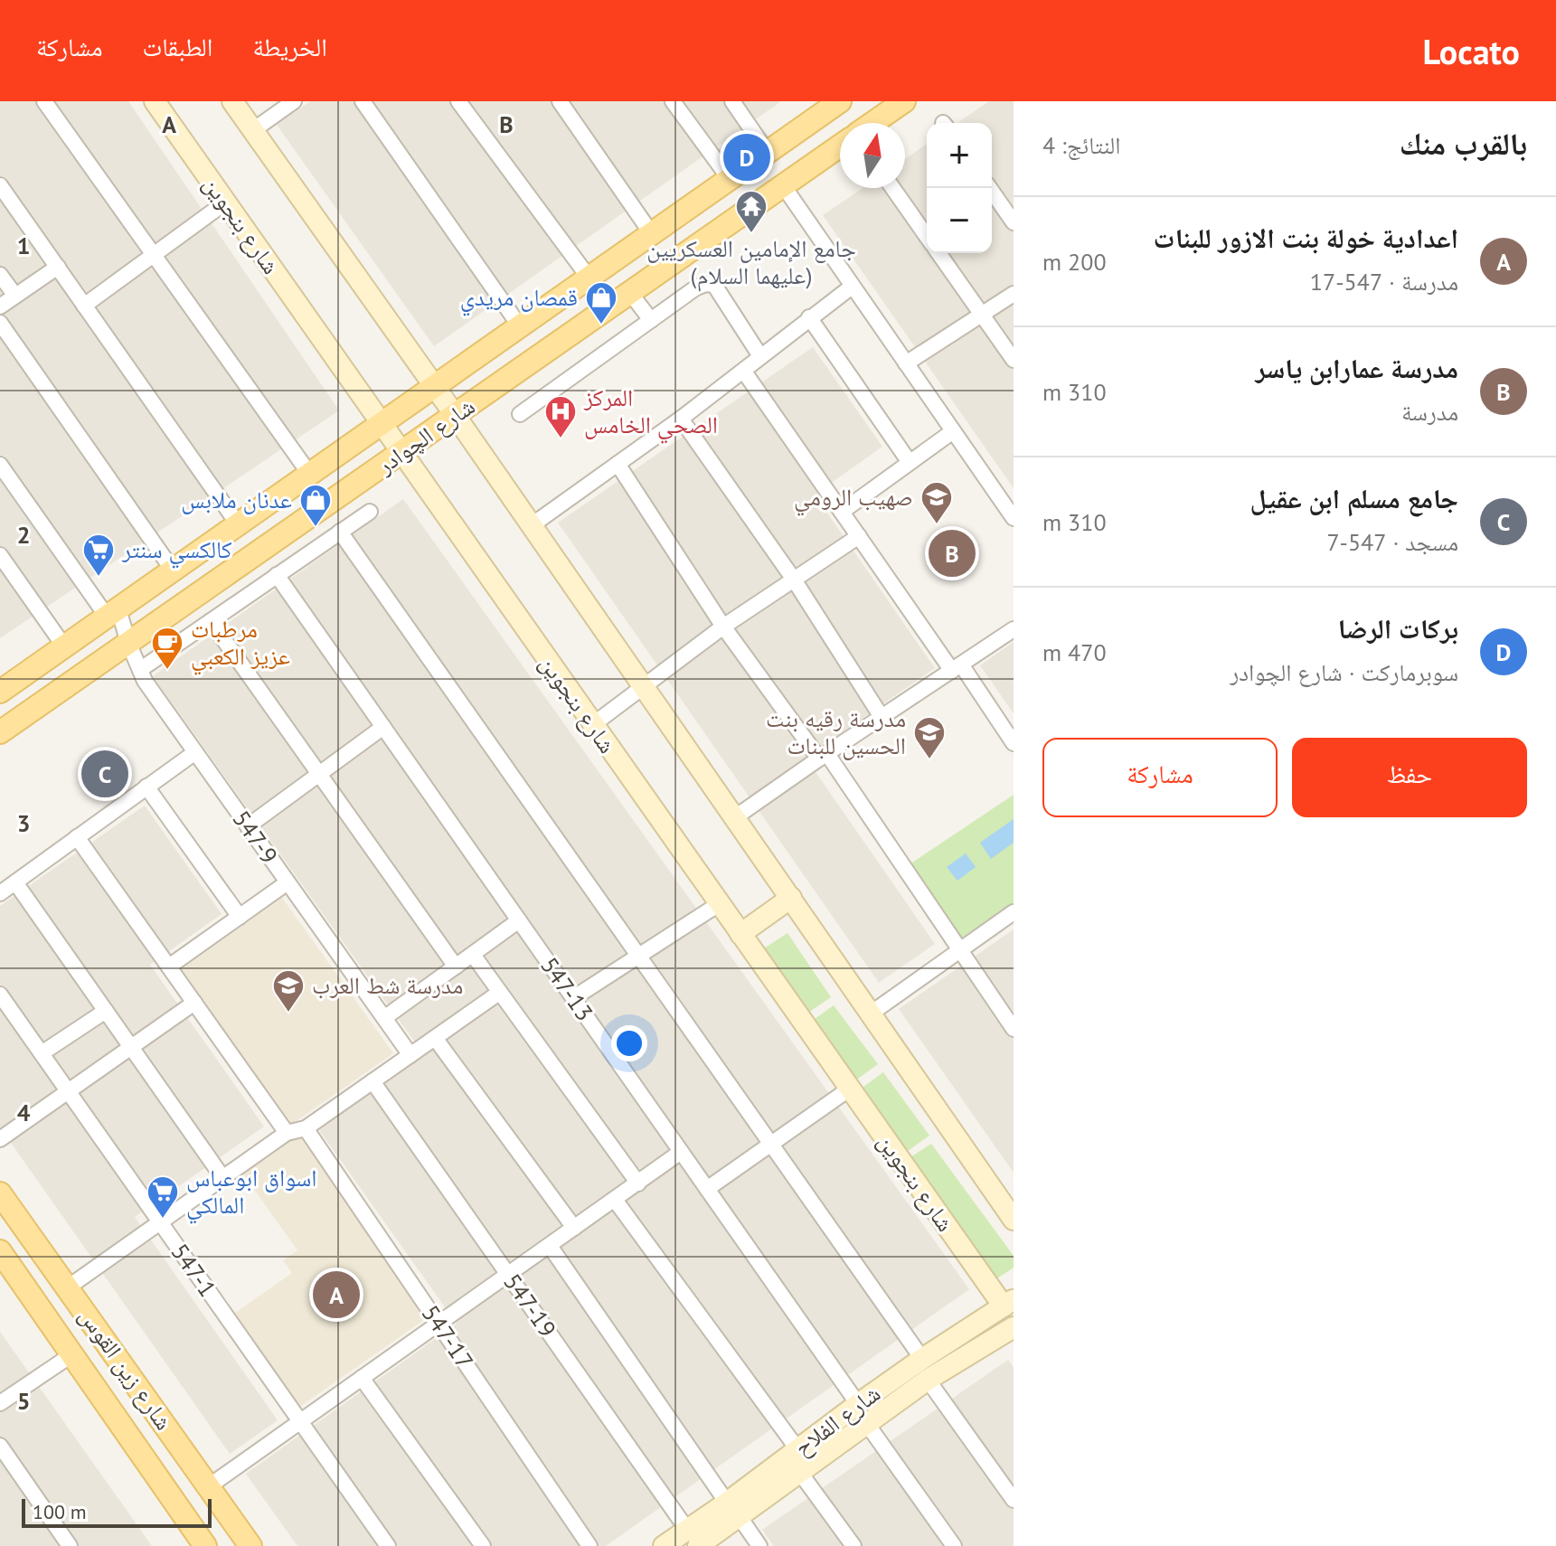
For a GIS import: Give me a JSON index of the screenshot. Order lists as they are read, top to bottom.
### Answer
{
  "streets": {
    "main road": ["شارع الچوادر", "شارع زين القوس"],
    "street": [
      "شارع بنجوين",
      "547-9",
      "547-13",
      "547-1",
      "547-19",
      "547-17",
      "شارع الفلاح"
    ]
  },
  "crossings": [
    ["شارع بنجوين", "شارع الچوادر"],
    ["شارع بنجوين", "شارع الفلاح"],
    ["شارع الچوادر", "547-9"],
    ["547-13", "شارع الفلاح"],
    ["547-19", "شارع الفلاح"]
  ],
  "places": {
    "temple": ["جامع الإمامين العسكريين (عليهما السلام)"],
    "shop": ["قمصان مريدي", "عدنان ملابس"],
    "hospital": ["المركز الصحي الخامس"],
    "school or university": ["صهيب الرومي", "مدرسة رقيه بنت الحسين للبنات", "مدرسة شط العرب"],
    "supermarket": ["كالكسي سنتر", "اسواق ابوعباس المالكي"],
    "cafe": ["مرطبات عزيز الكعبي"]
  },
  "scale_bar": "100 m",
  "north": "top",
  "page": {
    "header": "Locato",
    "nav": ["الخريطة", "الطبقات", "مشاركة"],
    "heading": ["بالقرب منك", "النتائج: 4"],
    "map_buttons": ["+", "−"],
    "pins": [
      "D",
      "B",
      "C",
      "A"
    ],
    "list": [
      {
        "mark": "A",
        "name": "اعدادية خولة بنت الازور للبنات",
        "note": "مدرسة · 547-17",
        "value": "200 m"
      },
      {
        "mark": "B",
        "name": "مدرسة عمارابن ياسر",
        "note": "مدرسة",
        "value": "310 m"
      },
      {
        "mark": "C",
        "name": "جامع مسلم ابن عقيل",
        "note": "مسجد · 547-7",
        "value": "310 m"
      },
      {
        "mark": "D",
        "name": "بركات الرضا",
        "note": "سوبرماركت · شارع الچوادر",
        "value": "470 m"
      }
    ],
    "buttons": ["حفظ", "مشاركة"],
    "scale": "100 m"
  },
  "grid": {
    "columns": ["A", "B"],
    "rows": [
      "1",
      "2",
      "3",
      "4",
      "5"
    ]
  }
}
